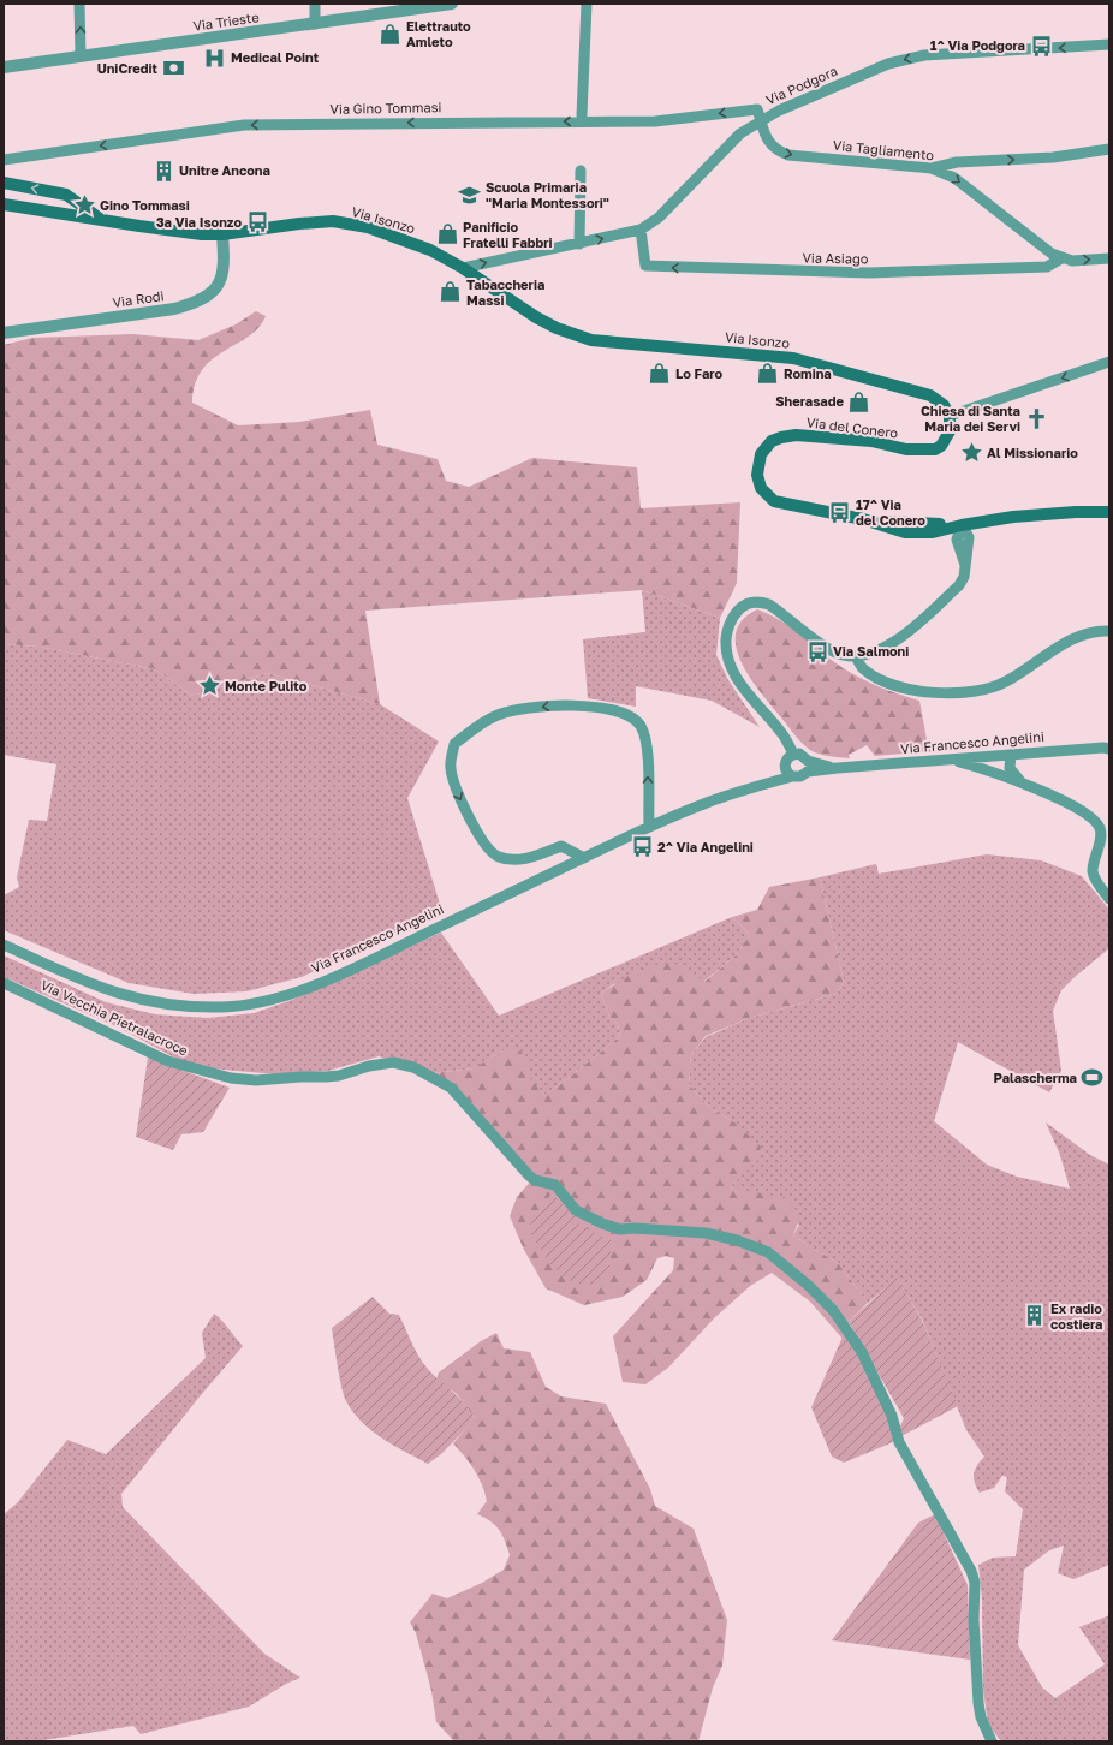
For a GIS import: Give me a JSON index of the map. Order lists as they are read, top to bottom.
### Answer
{
  "streets": {
    "main road": ["Via Isonzo", "Via del Conero"],
    "street": [
      "Via Trieste",
      "Via Podgora",
      "Via Gino Tommasi",
      "Via Tagliamento",
      "Via Asiago",
      "Via Rodi",
      "Via Francesco Angelini",
      "Via Vecchia Pietralacroce"
    ]
  },
  "crossings": [
    ["Via Podgora", "Via Gino Tommasi"],
    ["Via Podgora", "Via Tagliamento"],
    ["Via Podgora", "Via Isonzo"],
    ["Via Podgora", "Via Asiago"],
    ["Via Gino Tommasi", "Via Tagliamento"],
    ["Via Tagliamento", "Via Asiago"],
    ["Via Isonzo", "Via Rodi"],
    ["Via Isonzo", "Via del Conero"]
  ],
  "one_way": ["Via Gino Tommasi", "Via Tagliamento", "Via Asiago"],
  "places": {
    "shop": [
      "Elettrauto Amleto",
      "Panificio Fratelli Fabbri",
      "Tabaccheria Massi",
      "Lo Faro",
      "Romina",
      "Sherasade"
    ],
    "bus stop": [
      "1^ Via Podgora",
      "3a Via Isonzo",
      "17^ Via del Conero",
      "Via Salmoni",
      "2^ Via Angelini"
    ],
    "hospital": ["Medical Point"],
    "bank": ["UniCredit"],
    "building": ["Unitre Ancona", "Ex radio costiera"],
    "school or university": ["Scuola Primaria \"Maria Montessori\""],
    "place": ["Gino Tommasi", "Al Missionario", "Monte Pulito"],
    "church": ["Chiesa di Santa Maria dei Servi"],
    "sports": ["Palascherma"]
  }
}
